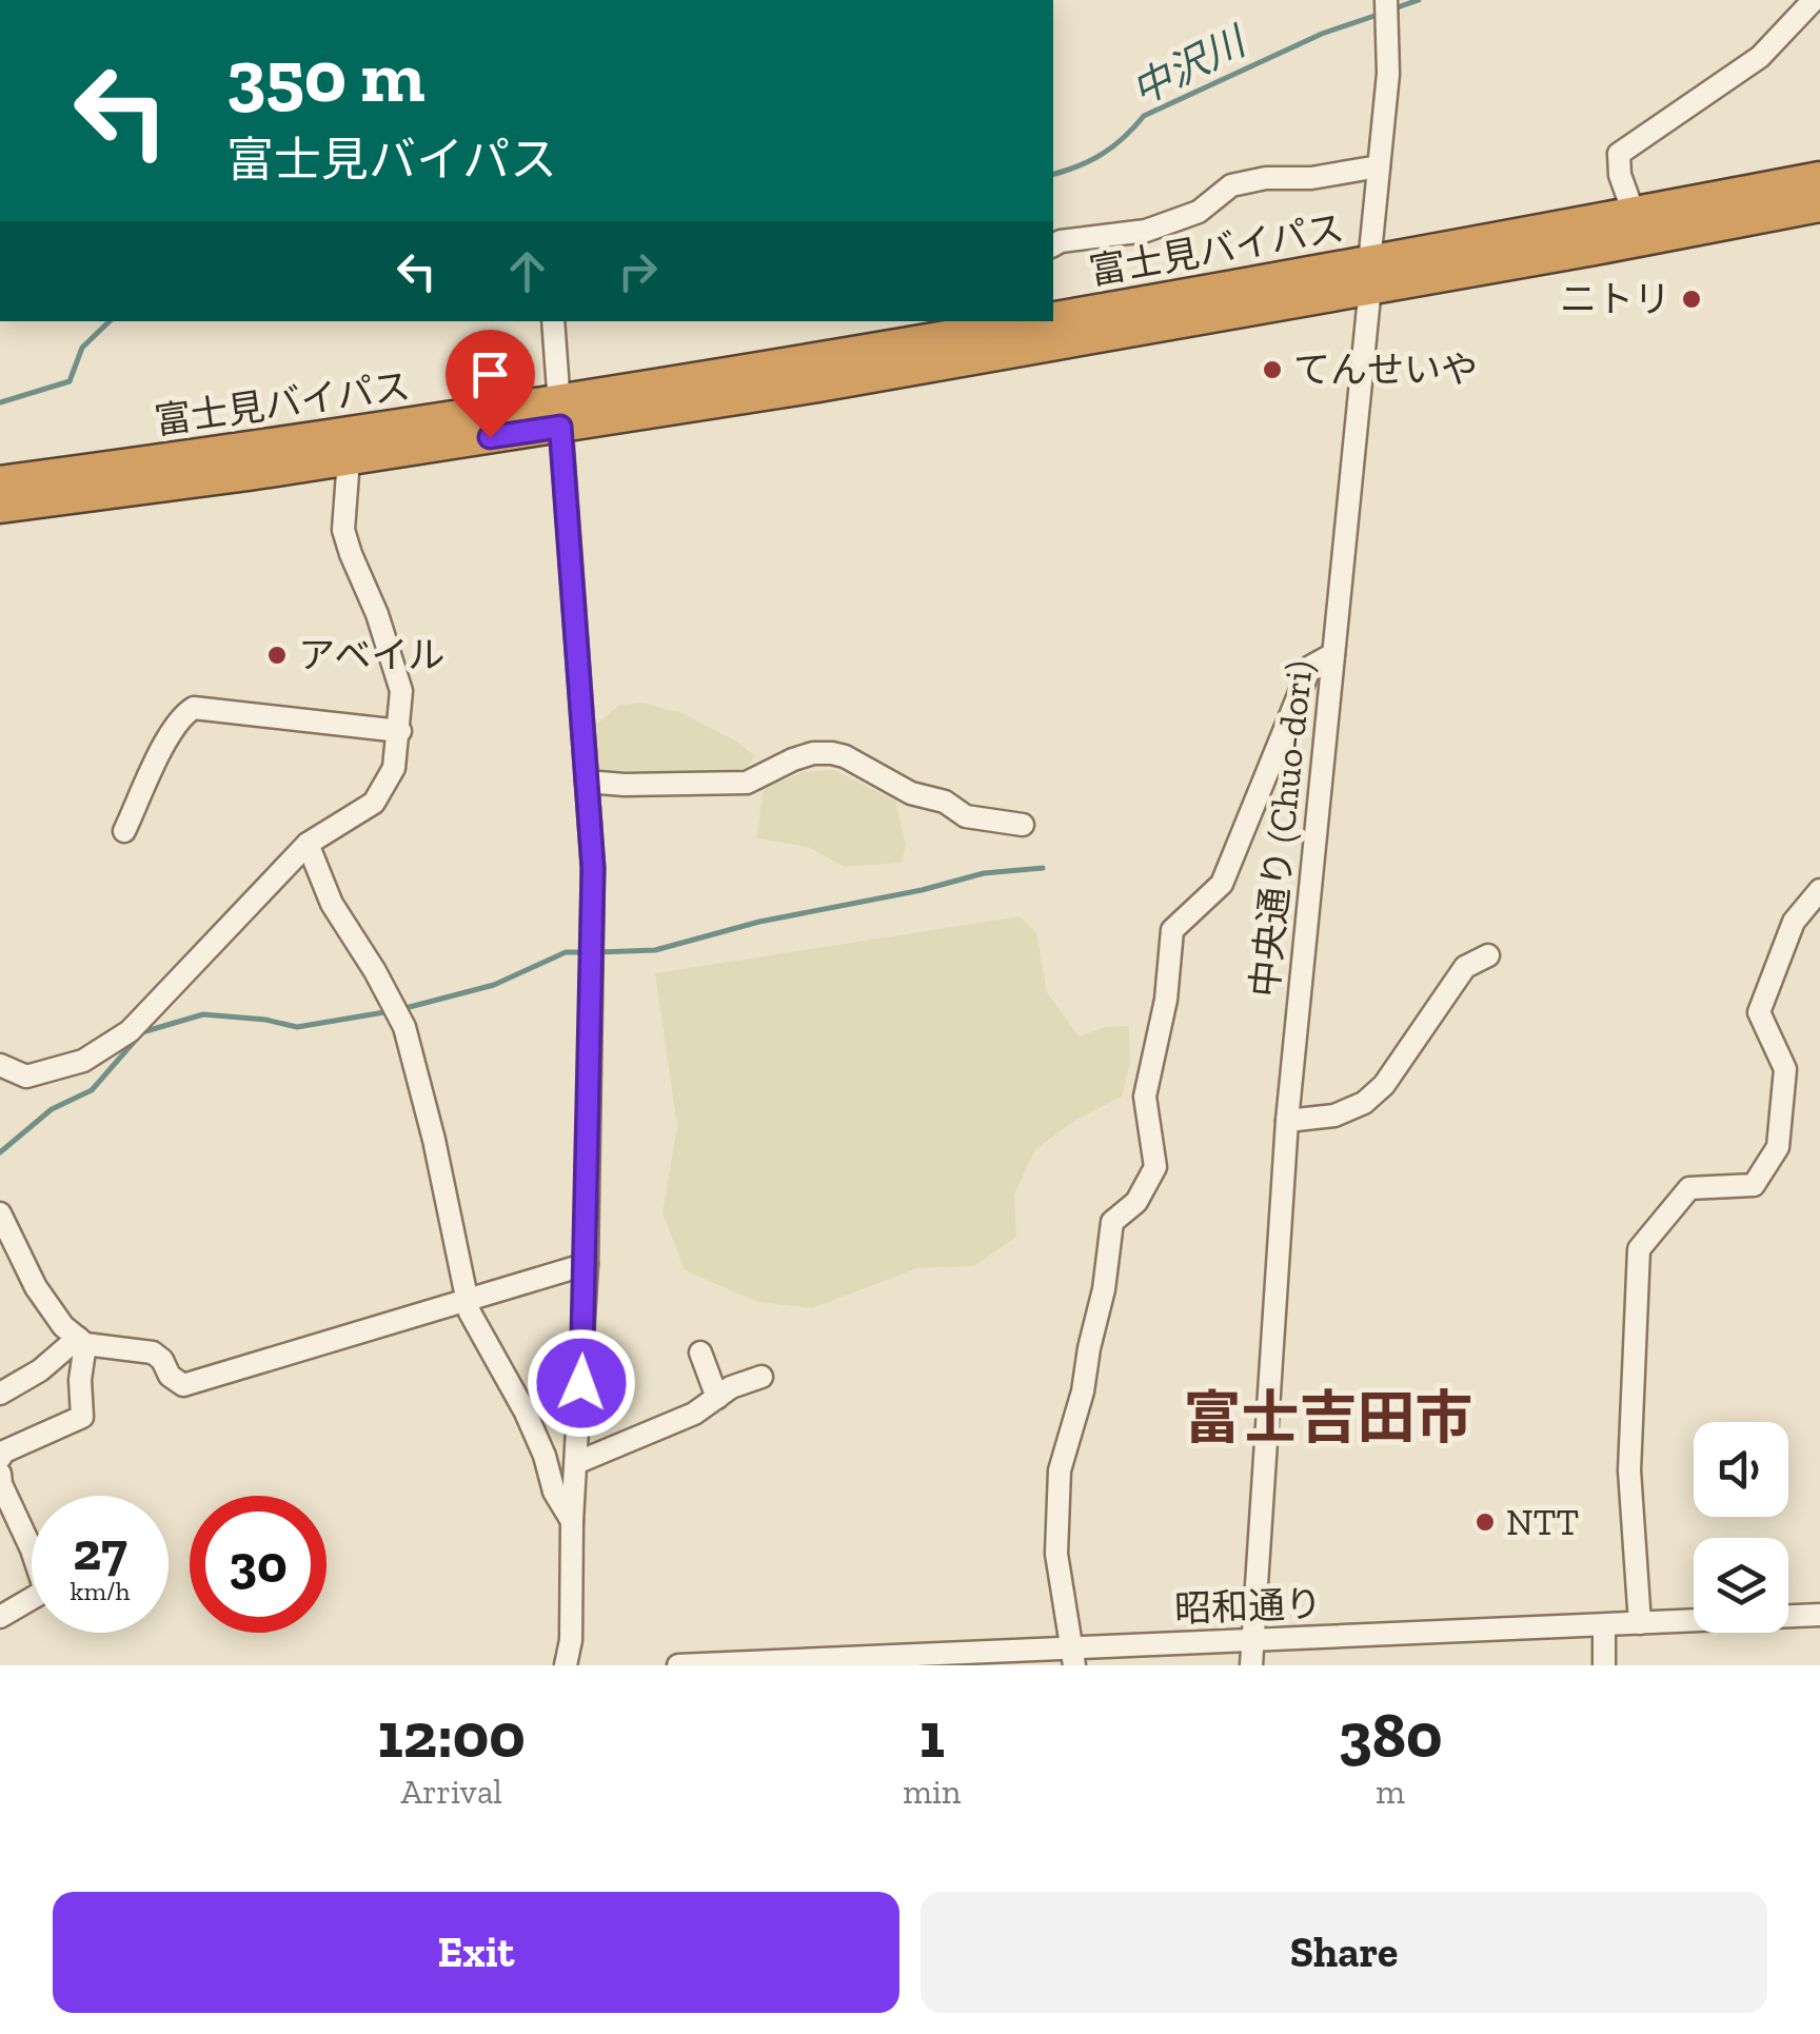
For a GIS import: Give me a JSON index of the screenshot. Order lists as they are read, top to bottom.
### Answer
{
  "streets": {
    "highway": ["富士見バイパス"],
    "street": ["中央通り (Chuo-dori)", "昭和通り"]
  },
  "crossings": [
    ["富士見バイパス", "中央通り (Chuo-dori)"],
    ["中央通り (Chuo-dori)", "昭和通り"]
  ],
  "districts": ["富士吉田市"],
  "water": ["中沢川"],
  "places": [
    "ニトリ",
    "てんせいや",
    "アベイル",
    "NTT"
  ],
  "page": {
    "turn": ["350 m", "富士見バイパス"],
    "speed": "27 km/h",
    "limit": "30",
    "eta": [
      "12:00",
      "Arrival",
      "1",
      "min",
      "380",
      "m"
    ],
    "buttons": ["Exit", "Share"]
  }
}
